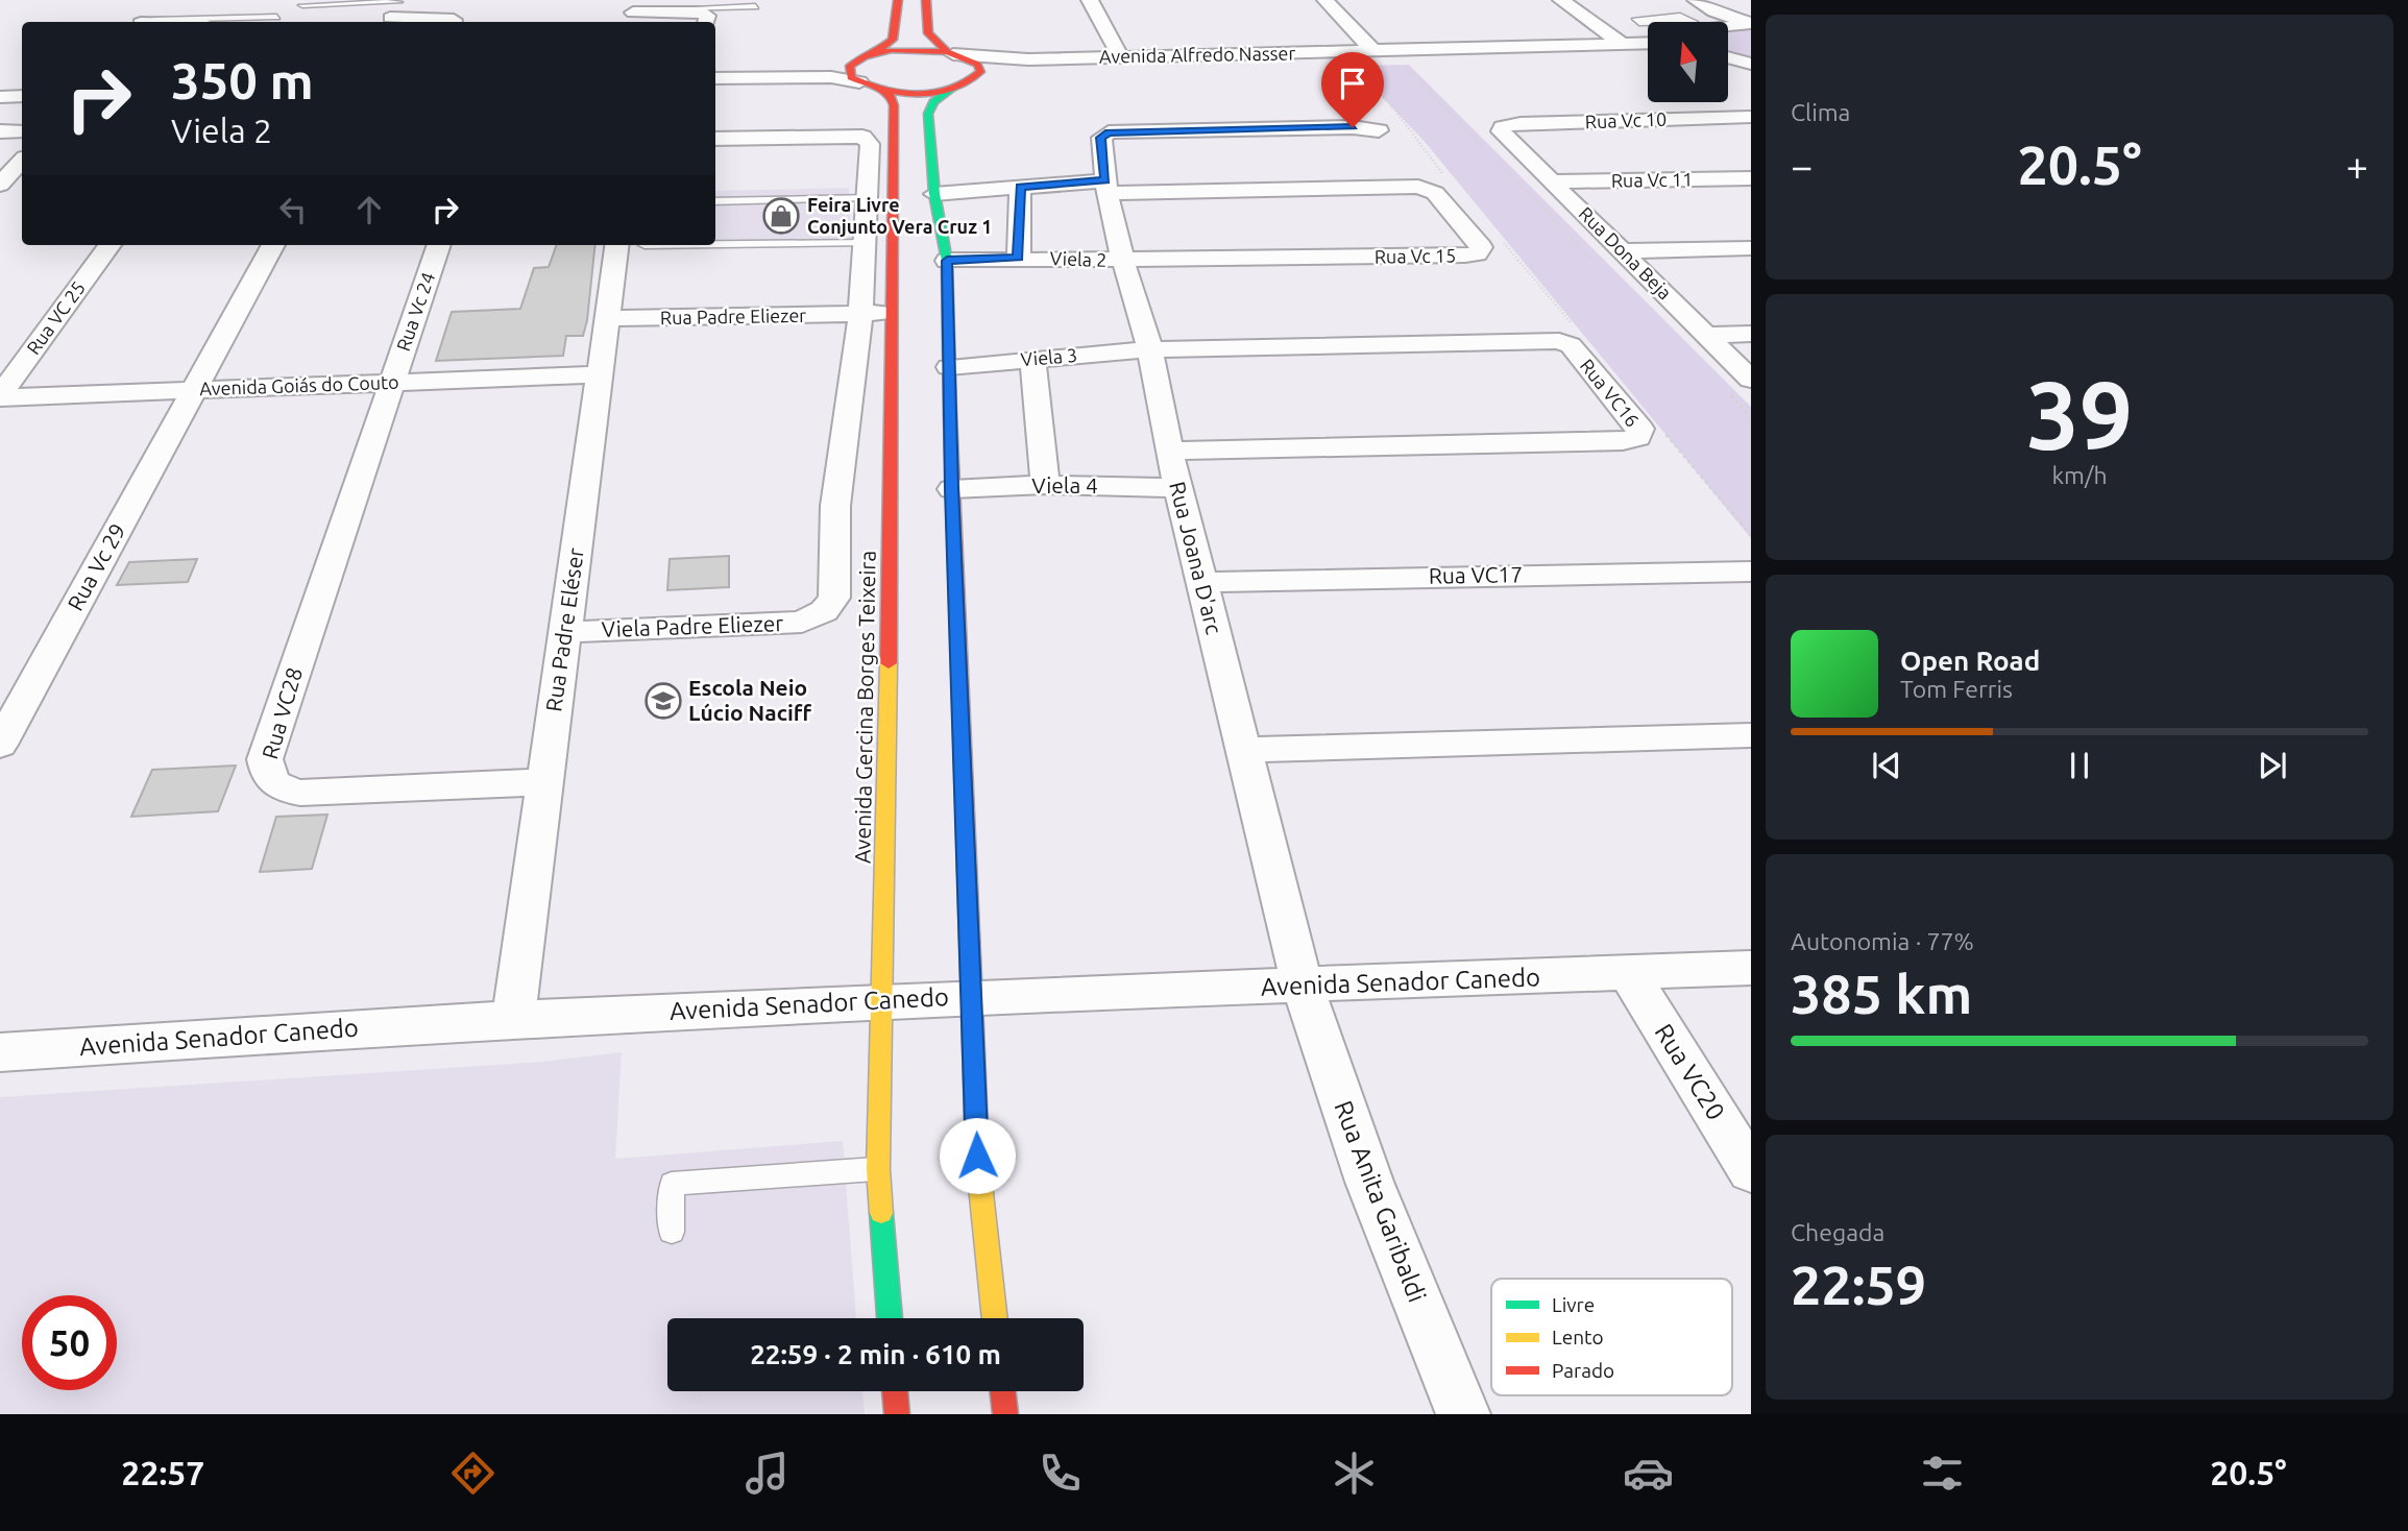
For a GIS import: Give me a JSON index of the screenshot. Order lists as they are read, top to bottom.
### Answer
{
  "streets": {
    "main road": ["Avenida Gercina Borges Teixeira"],
    "street": [
      "Avenida Alfredo Nasser",
      "Rua Vc 10",
      "Rua Vc 11",
      "Rua Dona Beja",
      "Rua Vc 15",
      "Viela 2",
      "Rua Vc 24",
      "Rua Padre Eliezer",
      "Rua VC 25",
      "Viela 3",
      "Avenida Goiás do Couto",
      "Rua VC16",
      "Viela 4",
      "Rua Joana D'arc",
      "Rua Vc 29",
      "Rua VC17",
      "Viela Padre Eliezer",
      "Rua Padre Eléser",
      "Rua VC28",
      "Avenida Senador Canedo",
      "Rua VC20",
      "Rua Anita Garibaldi"
    ]
  },
  "crossings": [
    ["Rua Vc 10", "Rua Dona Beja"],
    ["Rua Vc 11", "Rua Dona Beja"],
    ["Rua Vc 15", "Viela 2"],
    ["Rua Vc 15", "Rua Joana D'arc"],
    ["Viela 2", "Rua Joana D'arc"],
    ["Rua Vc 24", "Avenida Goiás do Couto"],
    ["Rua Vc 24", "Rua VC28"],
    ["Rua Padre Eliezer", "Viela Padre Eliezer"],
    ["Rua Padre Eliezer", "Rua Padre Eléser"],
    ["Rua Padre Eliezer", "Avenida Gercina Borges Teixeira"],
    ["Rua VC 25", "Avenida Goiás do Couto"],
    ["Viela 3", "Rua VC16"],
    ["Viela 3", "Rua Joana D'arc"],
    ["Avenida Goiás do Couto", "Rua Vc 29"],
    ["Avenida Goiás do Couto", "Rua Padre Eléser"],
    ["Avenida Goiás do Couto", "Rua VC28"],
    ["Rua VC16", "Rua Joana D'arc"],
    ["Viela 4", "Rua Joana D'arc"],
    ["Rua Joana D'arc", "Rua VC17"],
    ["Rua Joana D'arc", "Avenida Senador Canedo"],
    ["Rua Joana D'arc", "Rua Anita Garibaldi"],
    ["Viela Padre Eliezer", "Rua Padre Eléser"],
    ["Rua Padre Eléser", "Rua VC28"],
    ["Rua Padre Eléser", "Avenida Senador Canedo"],
    ["Avenida Gercina Borges Teixeira", "Avenida Senador Canedo"],
    ["Avenida Senador Canedo", "Rua VC20"],
    ["Avenida Senador Canedo", "Rua Anita Garibaldi"]
  ],
  "places": {
    "shop": ["Feira Livre Conjunto Vera Cruz 1"],
    "school or university": ["Escola Neio Lúcio Naciff"]
  },
  "legend": ["Livre", "Lento", "Parado"],
  "north": "top",
  "page": {
    "tile": [
      "Clima",
      ["39", "km/h"],
      ["Autonomia · 77%", "385 km"],
      ["Chegada", "22:59"]
    ],
    "turn": ["350 m", "Viela 2"],
    "heat": ["−", "20.5°", "+"],
    "song": ["Open Road", "Tom Ferris"],
    "limit": "50",
    "trip": "22:59 · 2 min · 610 m",
    "tabs": ["22:57", "20.5°"]
  }
}
